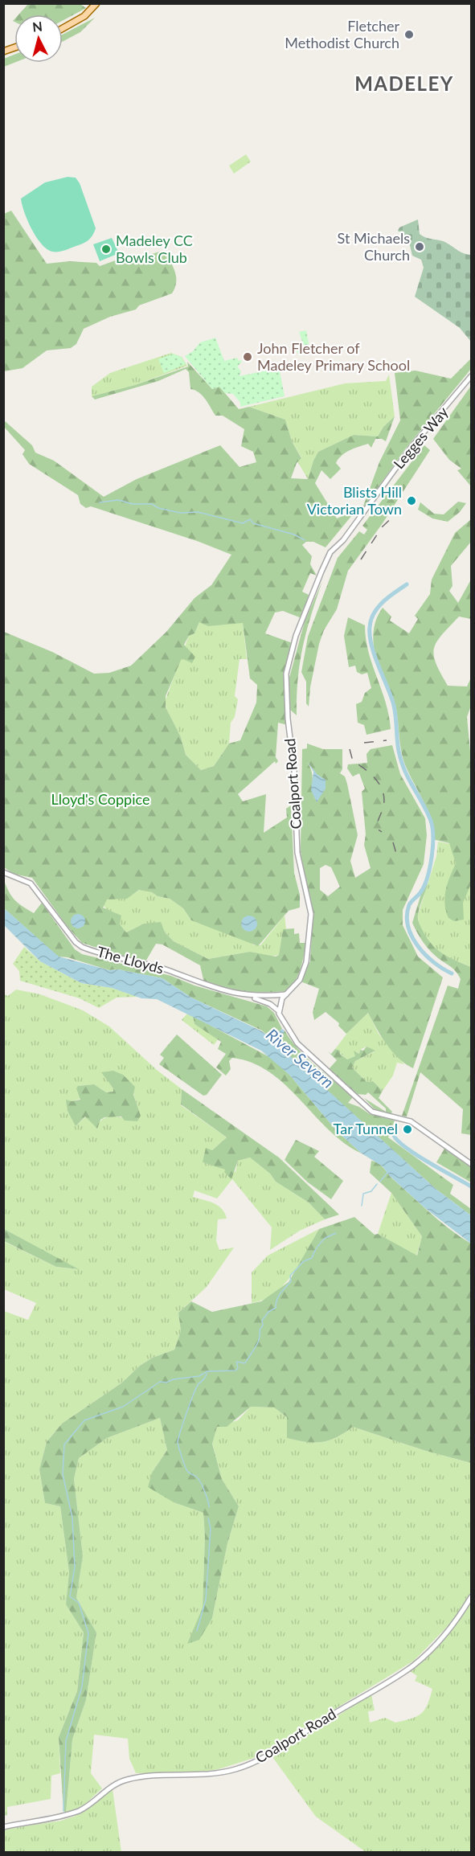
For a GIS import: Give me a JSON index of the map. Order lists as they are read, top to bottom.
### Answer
{
  "streets": {
    "street": ["Legges Way", "Coalport Road", "The Lloyds"]
  },
  "crossings": [
    ["Legges Way", "Coalport Road"],
    ["Coalport Road", "The Lloyds"]
  ],
  "districts": ["MADELEY"],
  "water": ["River Severn"],
  "parks": ["Lloyd's Coppice"],
  "places": [
    "Fletcher Methodist Church",
    "St Michaels Church",
    "Madeley CC Bowls Club",
    "John Fletcher of Madeley Primary School",
    "Blists Hill Victorian Town",
    "Tar Tunnel"
  ],
  "north": "top"
}
